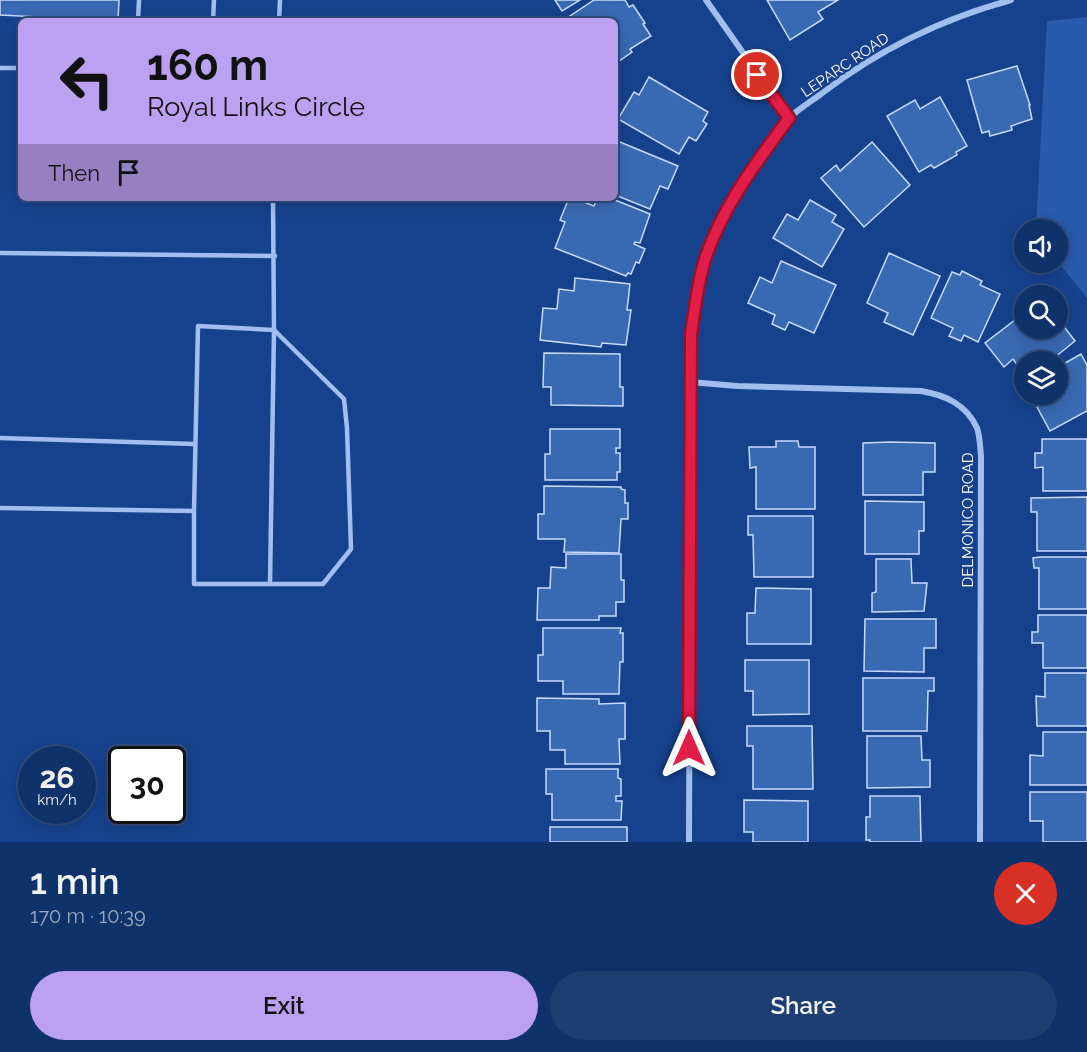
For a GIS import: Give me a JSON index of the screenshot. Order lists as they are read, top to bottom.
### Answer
{
  "streets": {
    "street": ["LEPARC ROAD", "DELMONICO ROAD"]
  },
  "crossings": [
    ["LEPARC ROAD", "DELMONICO ROAD"]
  ],
  "page": {
    "turn": ["160 m", "Royal Links Circle"],
    "then": "Then",
    "speed": "26 km/h",
    "limit": "30",
    "heading": ["1 min", "170 m · 10:39"],
    "buttons": ["Exit", "Share"]
  }
}
